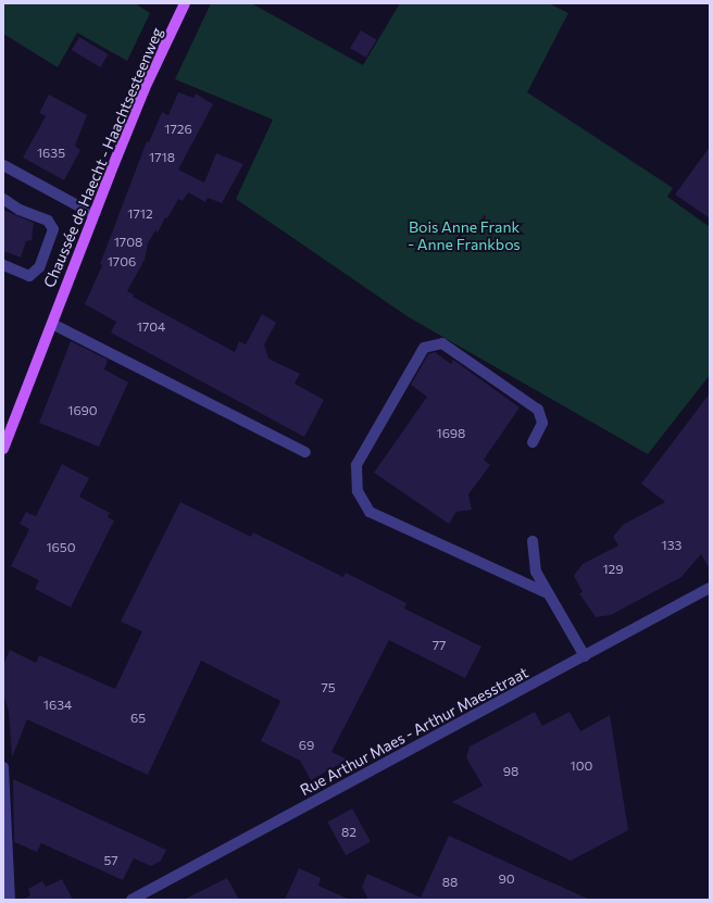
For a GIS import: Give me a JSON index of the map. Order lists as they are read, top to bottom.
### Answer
{
  "streets": {
    "main road": ["Chaussée de Haecht - Haachtsesteenweg"],
    "street": ["Rue Arthur Maes - Arthur Maesstraat"]
  },
  "parks": ["Bois Anne Frank - Anne Frankbos"],
  "house_numbers": [
    "1726",
    "1635",
    "1718",
    "1712",
    "1708",
    "1706",
    "1704",
    "1690",
    "1698",
    "133",
    "1650",
    "129",
    "77",
    "75",
    "1634",
    "65",
    "69",
    "100",
    "98",
    "82",
    "57",
    "90",
    "88"
  ]
}
